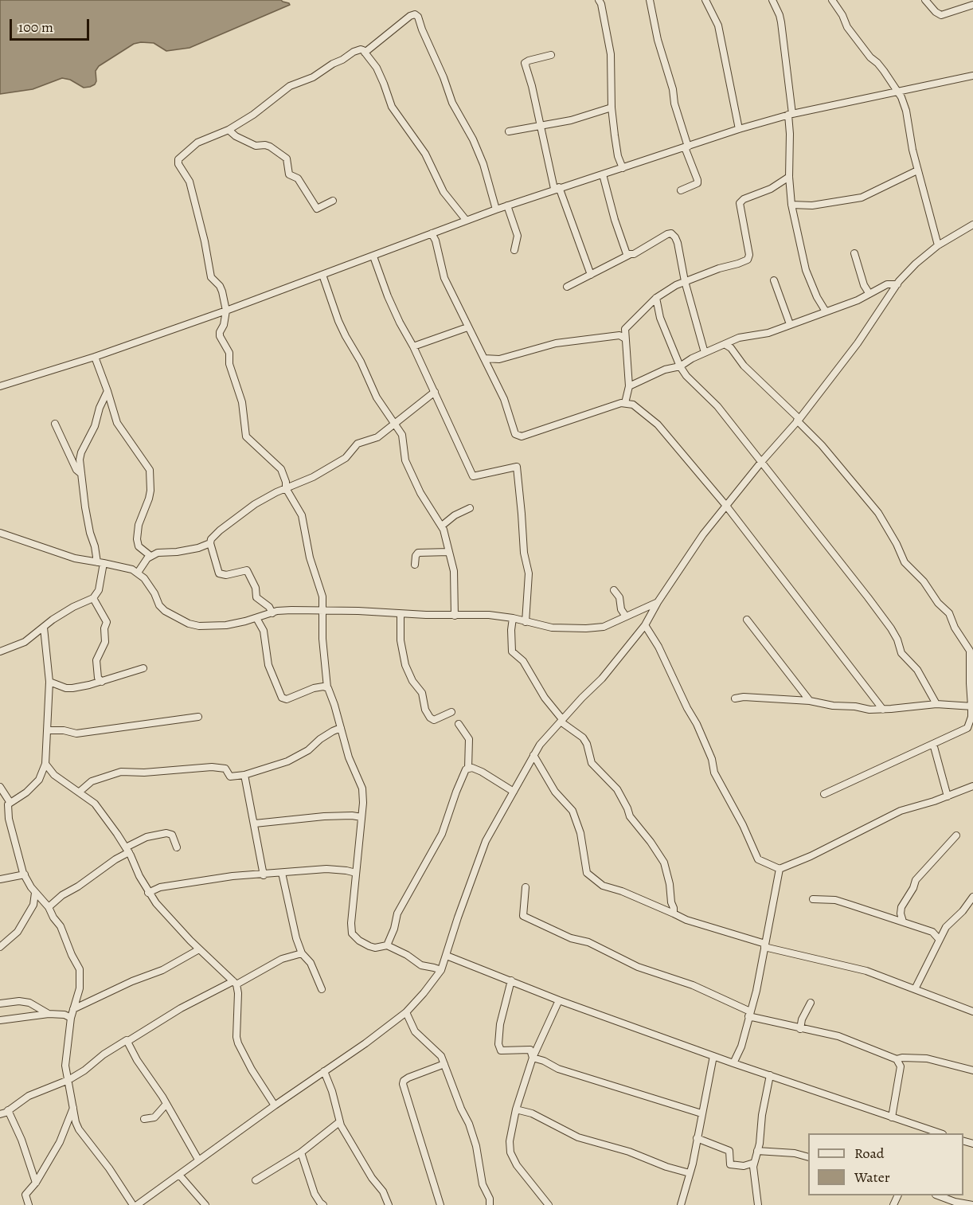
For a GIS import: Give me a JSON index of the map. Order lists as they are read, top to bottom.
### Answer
{
  "legend": ["Road", "Water"],
  "scale_bar": "100 m"
}
